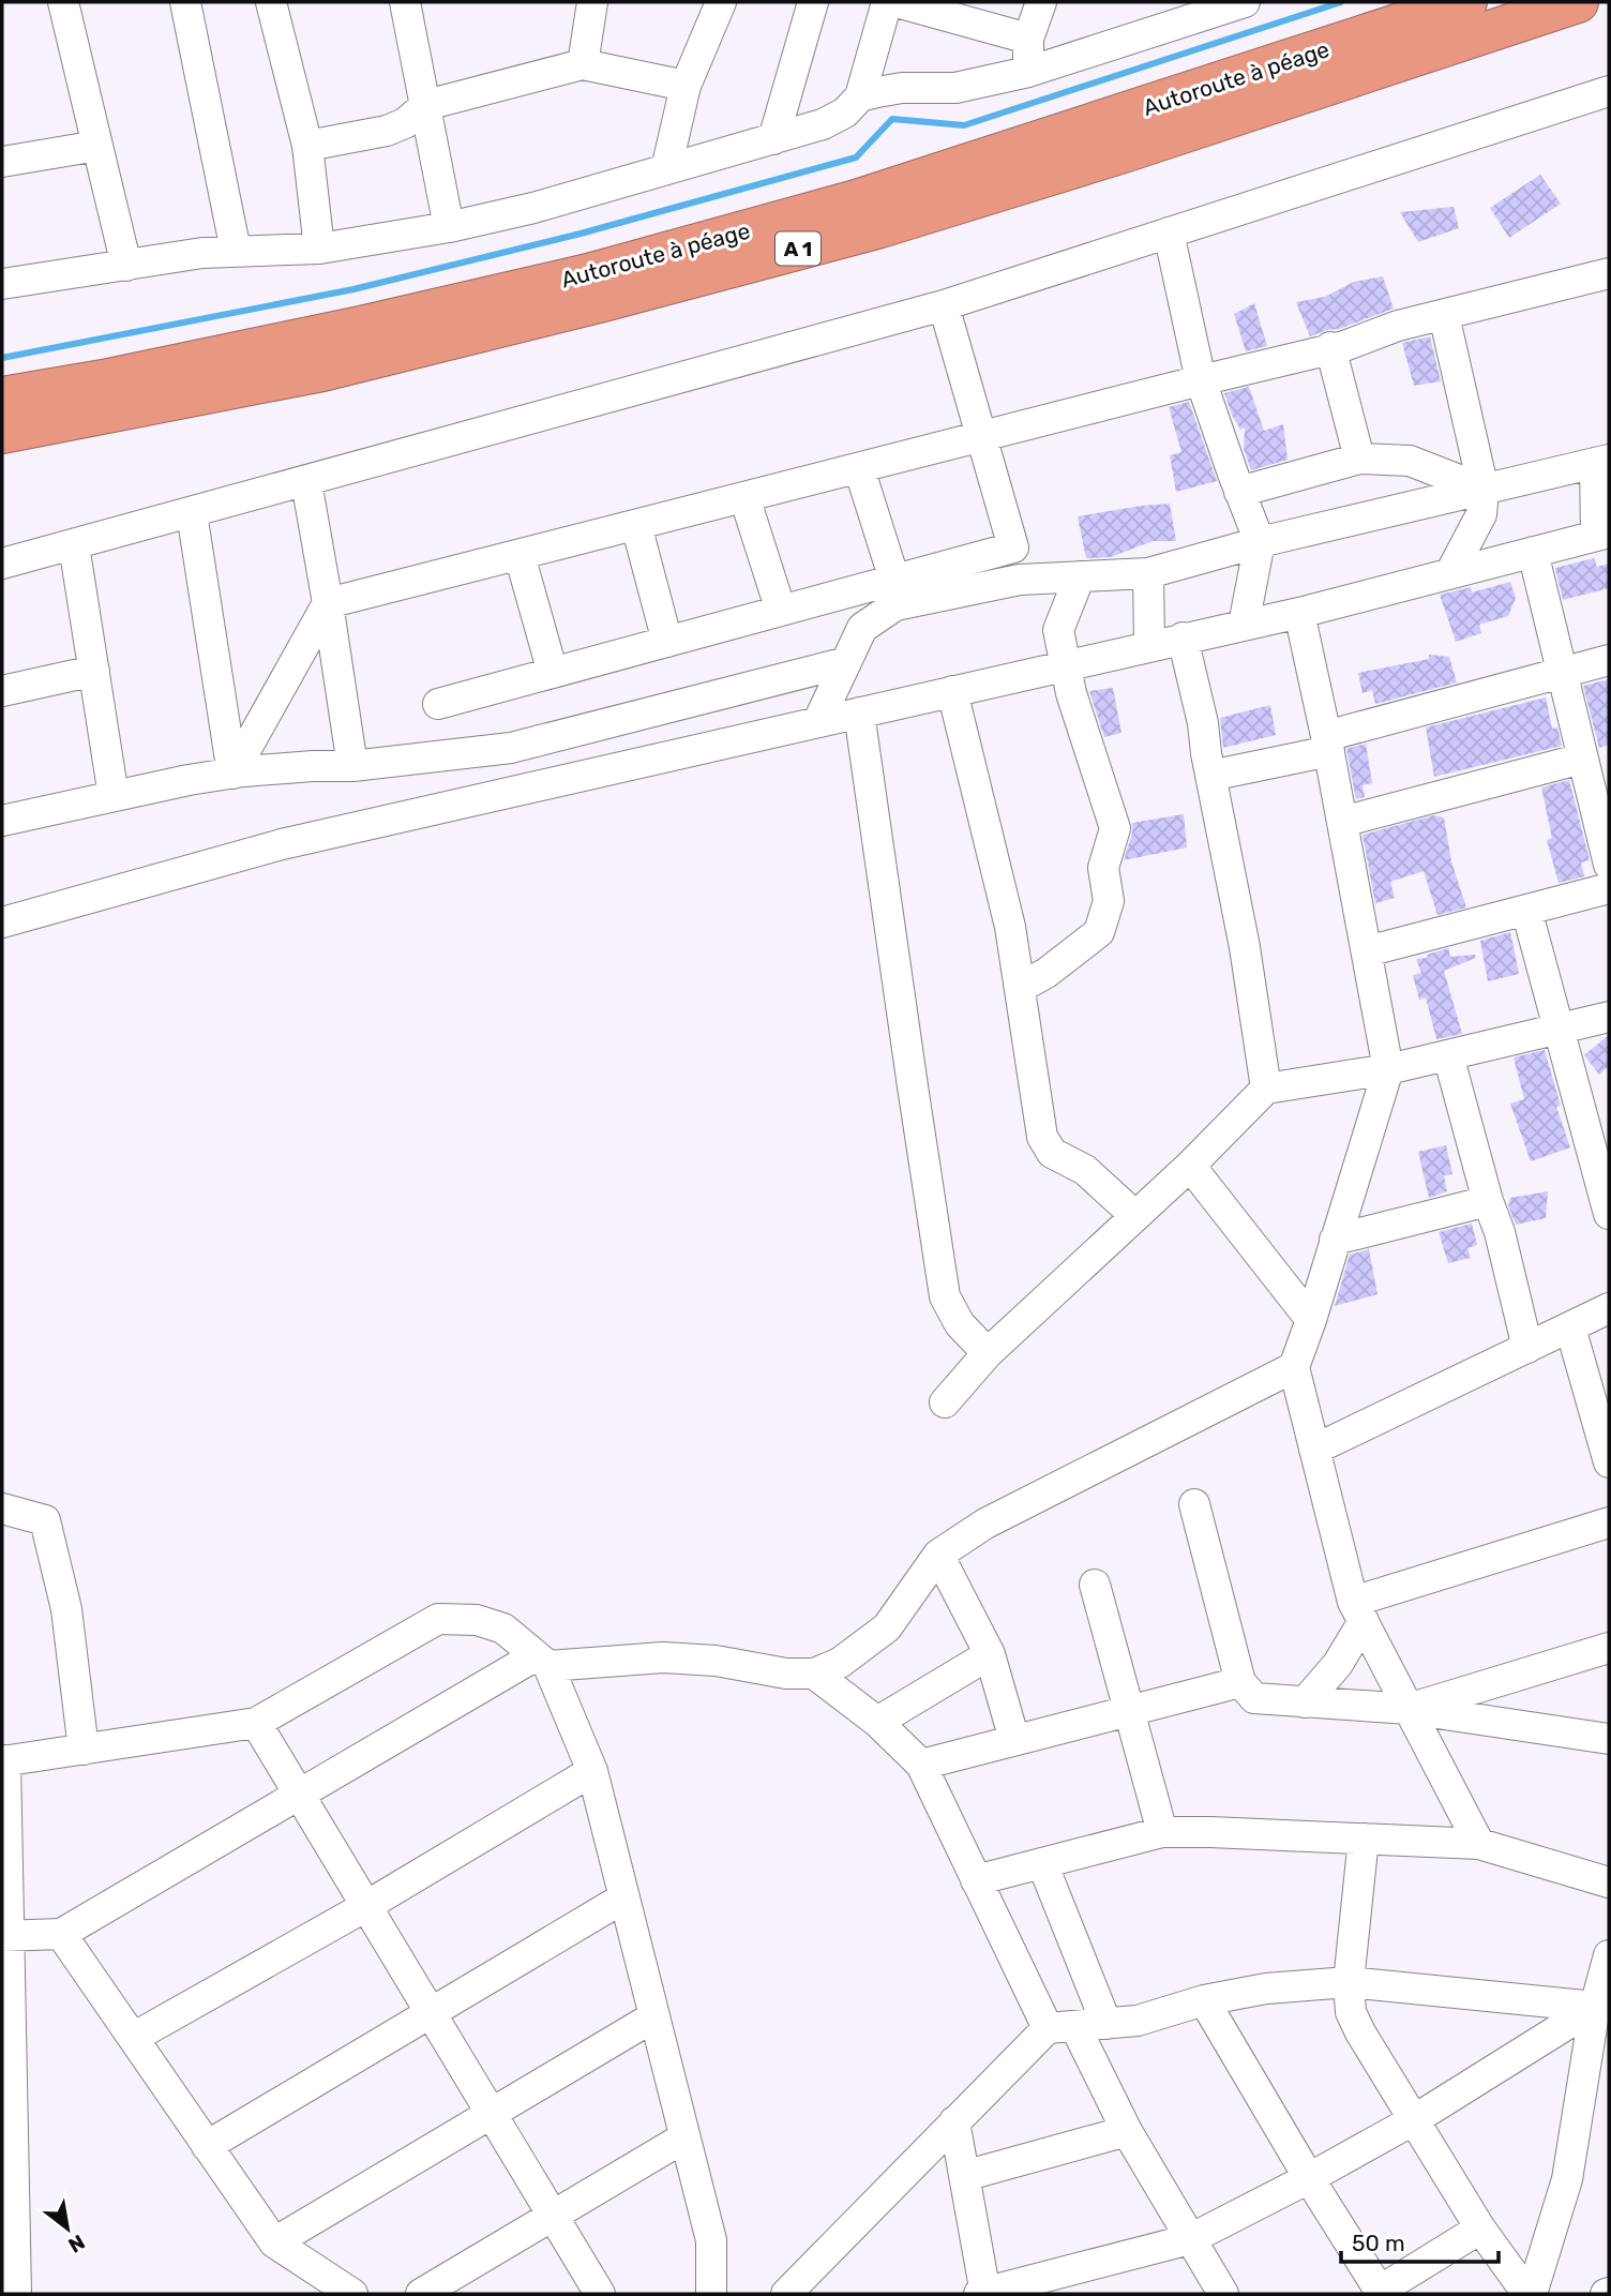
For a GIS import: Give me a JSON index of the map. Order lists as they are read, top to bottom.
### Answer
{
  "streets": {
    "highway": ["Autoroute à péage", "A 1"]
  },
  "scale_bar": "50 m",
  "north": "bottom right"
}
